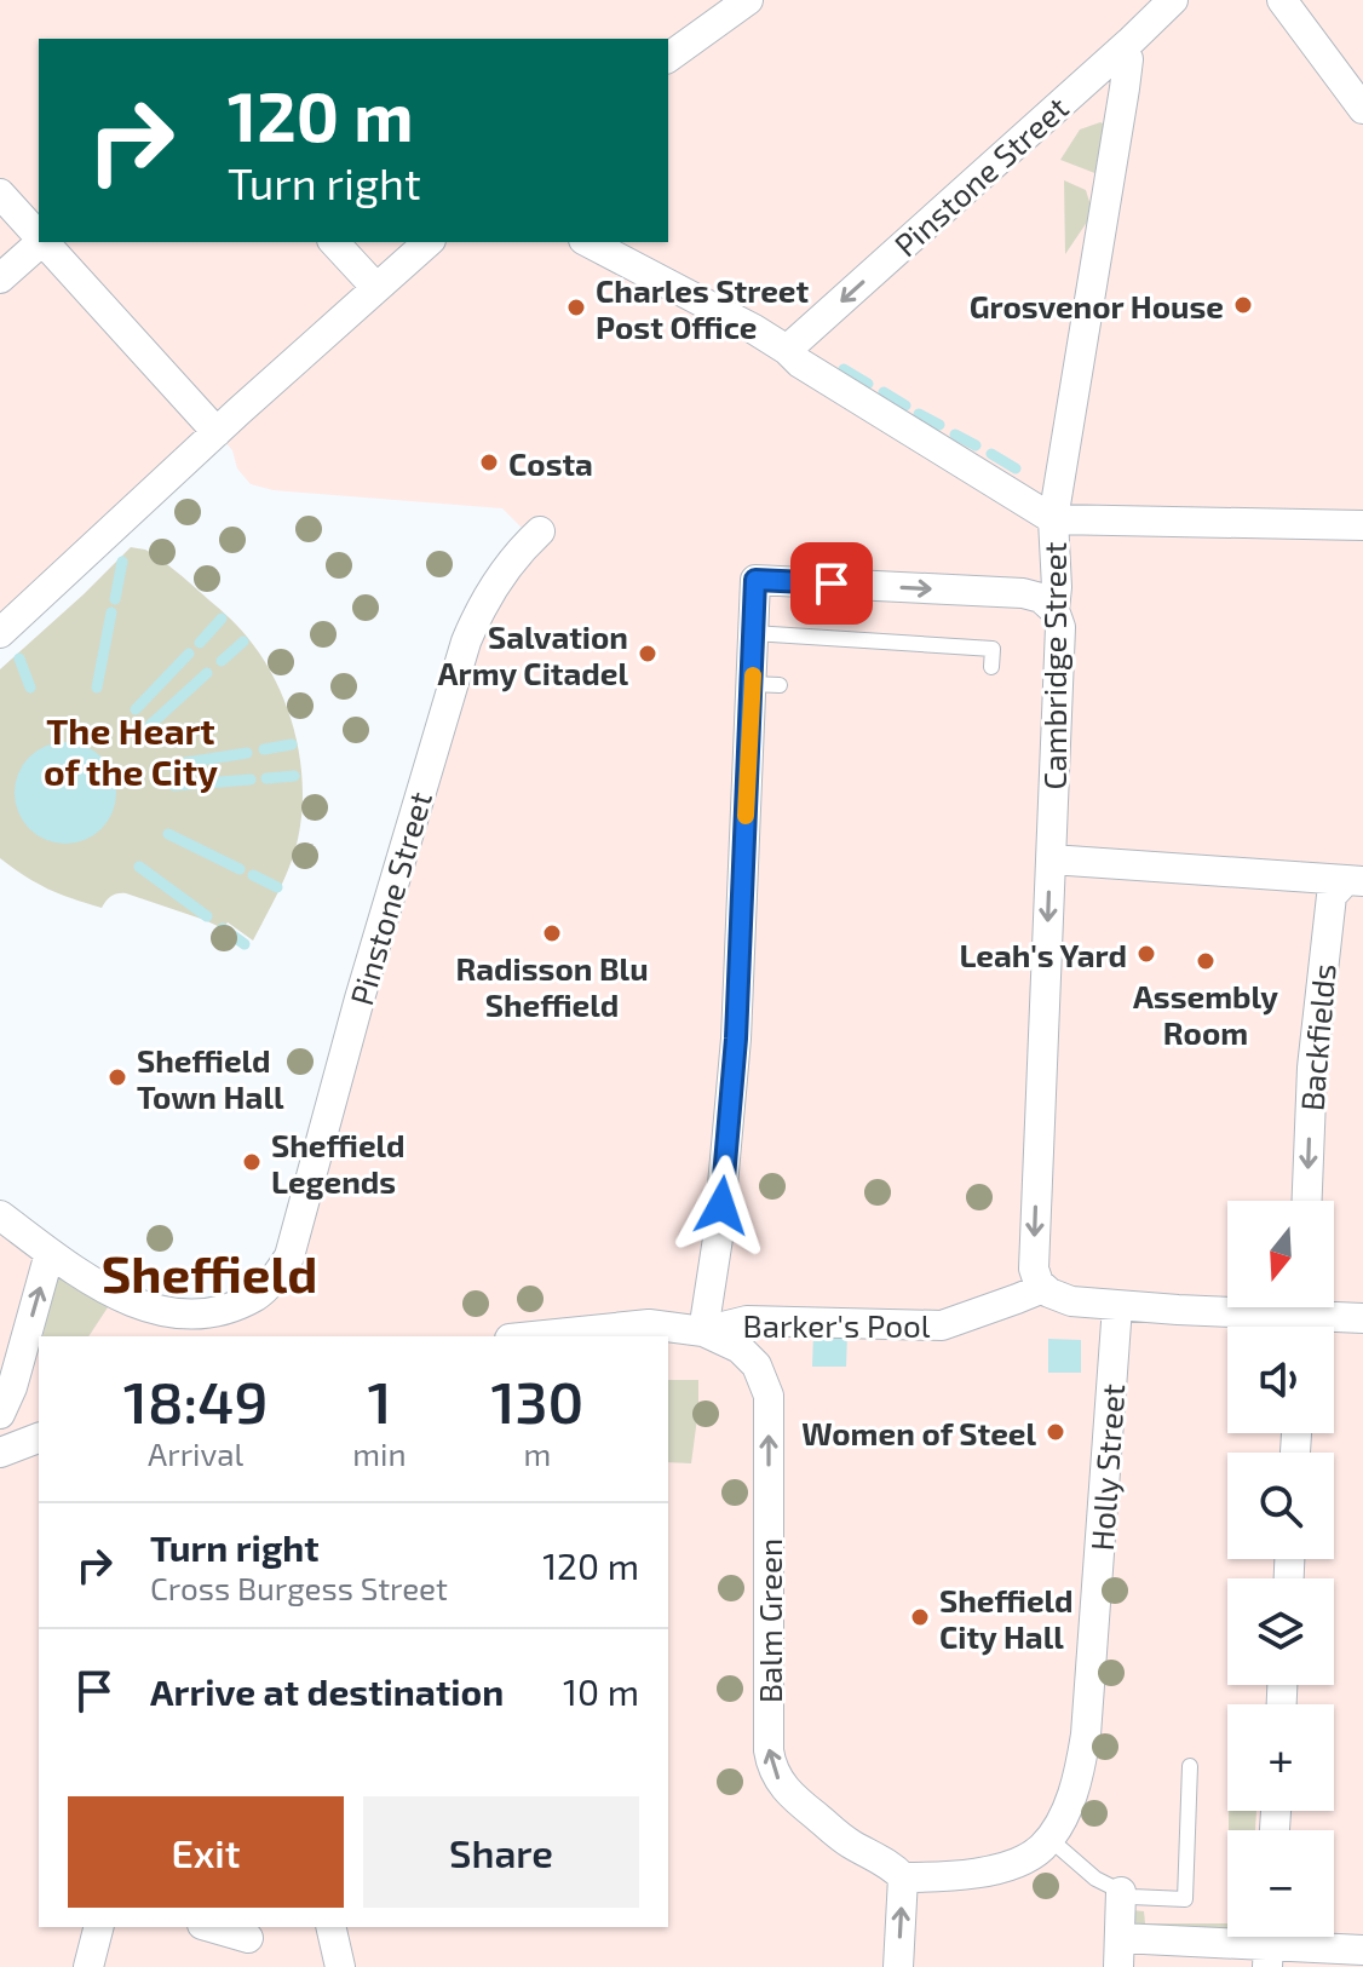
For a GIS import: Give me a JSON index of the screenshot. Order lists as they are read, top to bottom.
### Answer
{
  "streets": {
    "street": [
      "Pinstone Street",
      "Cambridge Street",
      "Backfields",
      "Barker's Pool",
      "Holly Street",
      "Balm Green"
    ]
  },
  "crossings": [
    ["Pinstone Street", "Cambridge Street"],
    ["Cambridge Street", "Barker's Pool"],
    ["Barker's Pool", "Balm Green"],
    ["Holly Street", "Balm Green"]
  ],
  "one_way": ["Backfields", "Balm Green"],
  "districts": ["The Heart of the City", "Sheffield"],
  "places": [
    "Grosvenor House",
    "Charles Street Post Office",
    "Costa",
    "Salvation Army Citadel",
    "Radisson Blu Sheffield",
    "Leah's Yard",
    "Assembly Room",
    "Sheffield Town Hall",
    "Sheffield Legends",
    "Women of Steel",
    "Sheffield City Hall"
  ],
  "north": "bottom",
  "page": {
    "turn": ["120 m", "Turn right"],
    "map_buttons": ["+", "−"],
    "eta": [
      "18:49",
      "Arrival",
      "1",
      "min",
      "130",
      "m"
    ],
    "list": [
      {
        "name": "Turn right",
        "note": "Cross Burgess Street",
        "value": "120 m"
      },
      {
        "name": "Arrive at destination",
        "value": "10 m"
      }
    ],
    "buttons": ["Exit", "Share"]
  }
}
